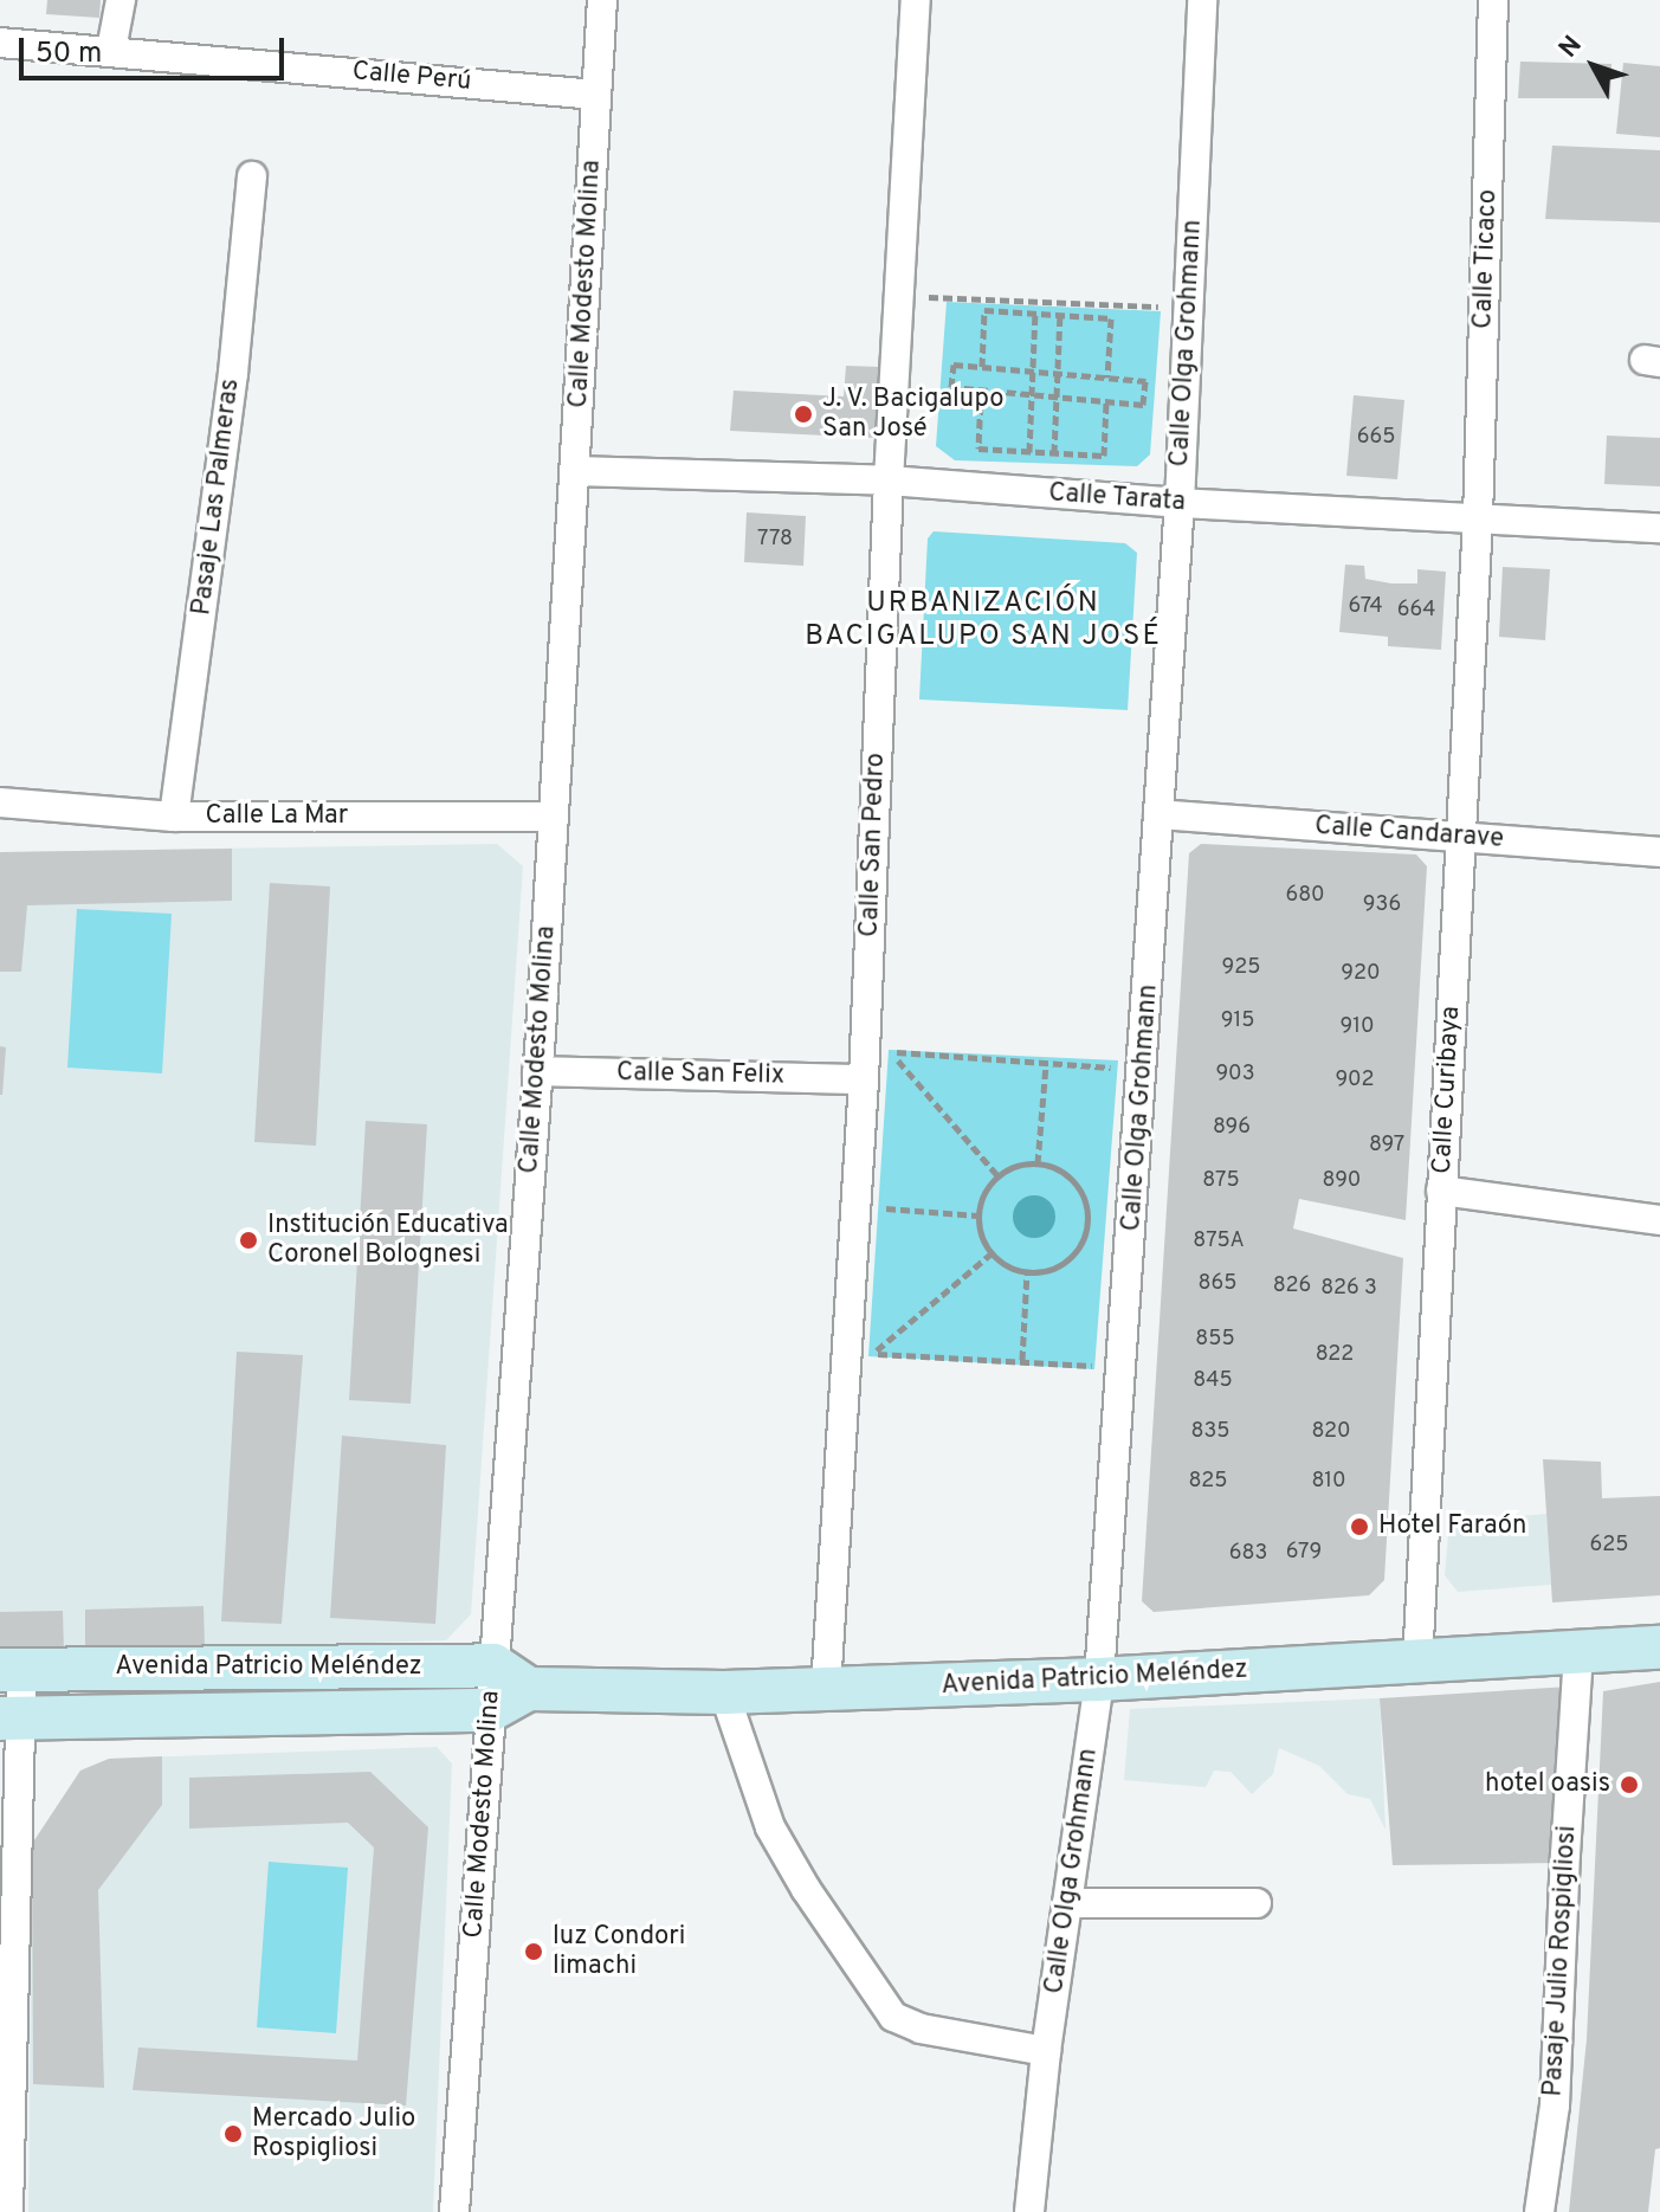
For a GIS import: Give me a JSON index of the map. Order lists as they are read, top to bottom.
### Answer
{
  "streets": {
    "street": [
      "Calle Perú",
      "Calle Ticaco",
      "Calle Modesto Molina",
      "Calle Olga Grohmann",
      "Pasaje Las Palmeras",
      "Calle Tarata",
      "Calle La Mar",
      "Calle Candarave",
      "Calle San Pedro",
      "Calle San Felix",
      "Calle Curibaya",
      "Avenida Patricio Meléndez",
      "Pasaje Julio Rospigliosi"
    ]
  },
  "crossings": [
    ["Calle Perú", "Calle Modesto Molina"],
    ["Calle Ticaco", "Calle Tarata"],
    ["Calle Ticaco", "Calle Curibaya"],
    ["Calle Modesto Molina", "Calle Tarata"],
    ["Calle Modesto Molina", "Calle La Mar"],
    ["Calle Modesto Molina", "Calle San Felix"],
    ["Calle Modesto Molina", "Avenida Patricio Meléndez"],
    ["Calle Olga Grohmann", "Calle Tarata"],
    ["Calle Olga Grohmann", "Calle Candarave"],
    ["Calle Olga Grohmann", "Avenida Patricio Meléndez"],
    ["Pasaje Las Palmeras", "Calle La Mar"],
    ["Calle Tarata", "Calle San Pedro"],
    ["Calle Tarata", "Calle Curibaya"],
    ["Calle Candarave", "Calle Curibaya"],
    ["Calle San Pedro", "Calle San Felix"],
    ["Calle San Pedro", "Avenida Patricio Meléndez"],
    ["Calle Curibaya", "Avenida Patricio Meléndez"],
    ["Avenida Patricio Meléndez", "Pasaje Julio Rospigliosi"]
  ],
  "districts": ["URBANIZACIÓN BACIGALUPO SAN JOSÉ"],
  "places": [
    "J. V. Bacigalupo San José",
    "Institución Educativa Coronel Bolognesi",
    "Hotel Faraón",
    "hotel oasis",
    "luz Condori limachi",
    "Mercado Julio Rospigliosi"
  ],
  "house_numbers": [
    "665",
    "778",
    "674",
    "664",
    "680",
    "936",
    "925",
    "920",
    "915",
    "910",
    "903",
    "902",
    "896",
    "897",
    "875",
    "890",
    "875A",
    "865",
    "826",
    "826 3",
    "855",
    "822",
    "845",
    "835",
    "820",
    "825",
    "810",
    "625",
    "679",
    "683"
  ],
  "scale_bar": "50 m",
  "north": "top left"
}
